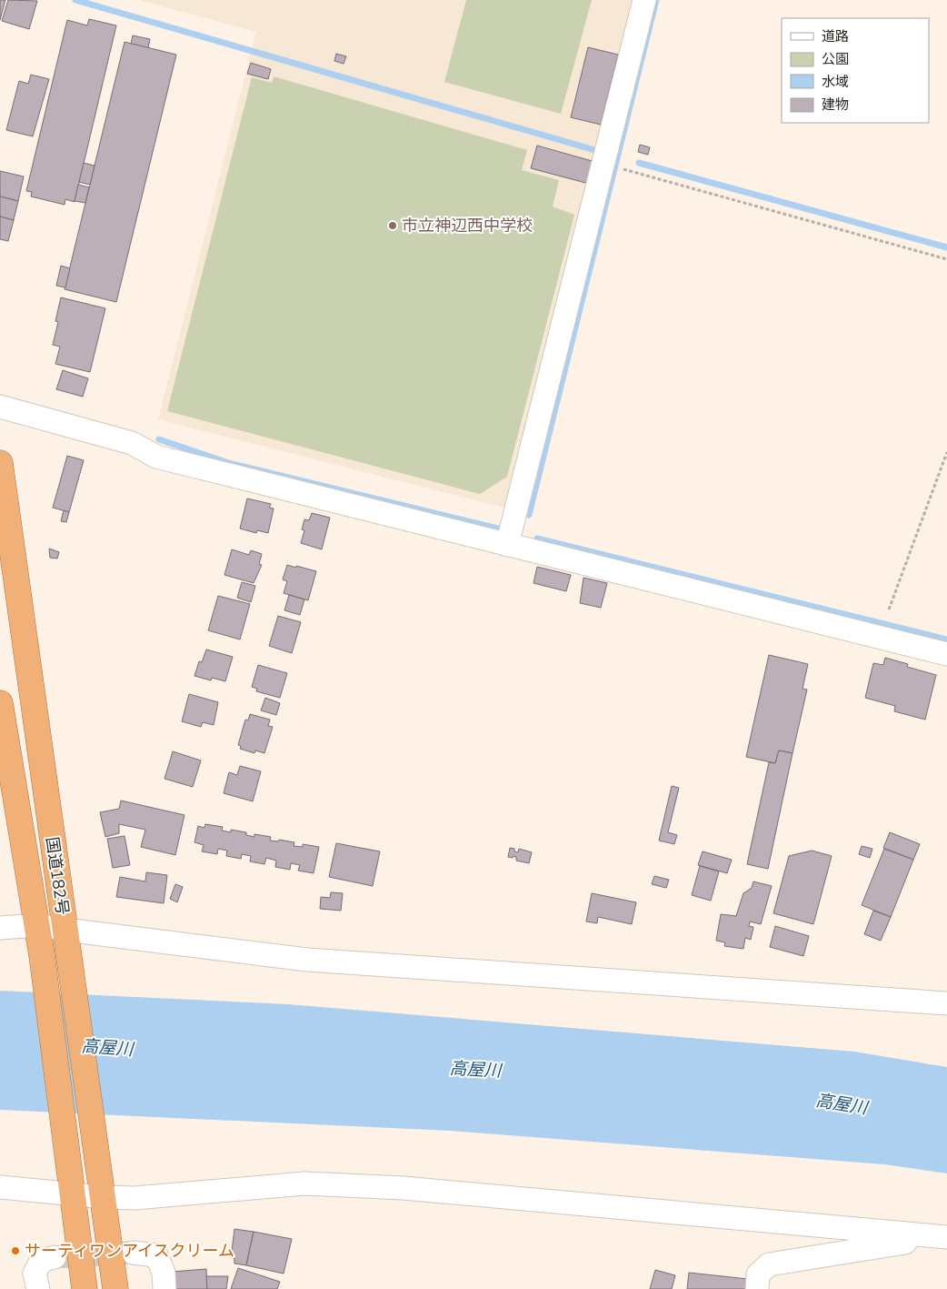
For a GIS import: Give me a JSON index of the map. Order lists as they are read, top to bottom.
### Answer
{
  "streets": {
    "highway": ["国道182号"]
  },
  "water": ["高屋川"],
  "places": ["市立神辺西中学校", "サーティワンアイスクリーム"],
  "legend": [
    "道路",
    "公園",
    "水域",
    "建物"
  ]
}
